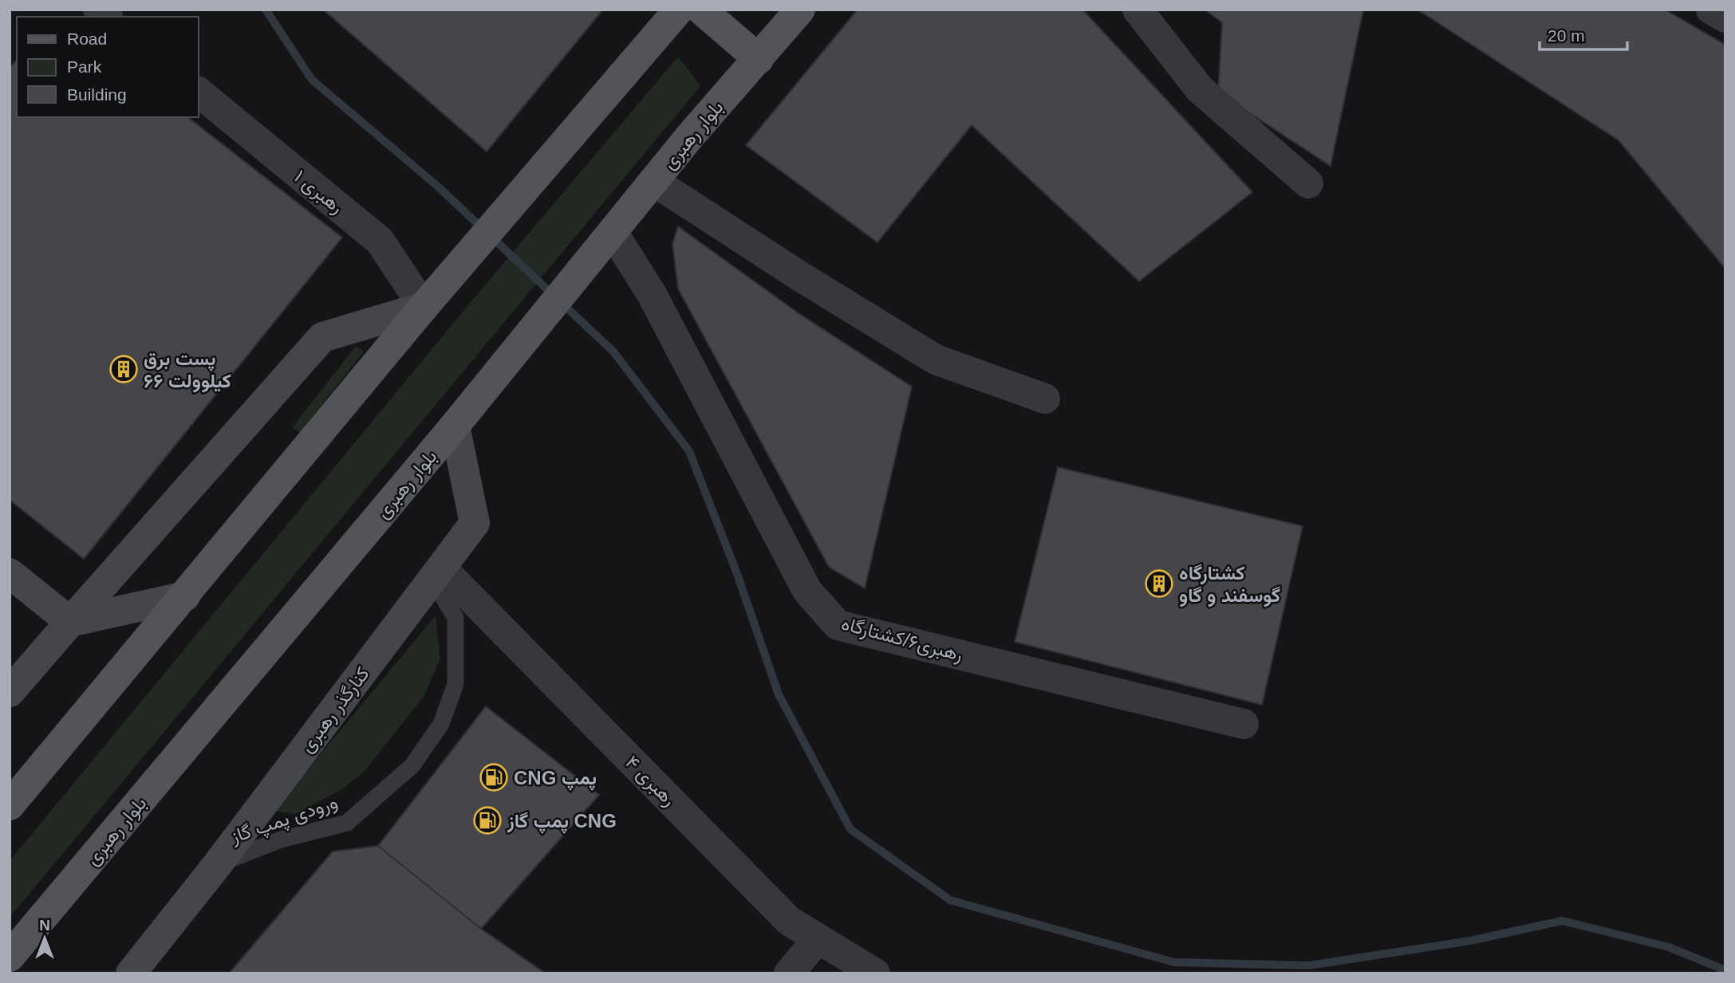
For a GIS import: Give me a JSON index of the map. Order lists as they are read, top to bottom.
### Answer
{
  "streets": {
    "main road": ["بلوار رهبری"],
    "street": [
      "رهبری ۱",
      "رهبری۶/کشتارگاه",
      "کنارگذر رهبری",
      "رهبری ۴"
    ],
    "lane": ["ورودی پمپ گاز"]
  },
  "crossings": [
    ["بلوار رهبری", "رهبری۶/کشتارگاه"],
    ["بلوار رهبری", "کنارگذر رهبری"],
    ["کنارگذر رهبری", "رهبری ۴"],
    ["کنارگذر رهبری", "ورودی پمپ گاز"],
    ["رهبری ۴", "ورودی پمپ گاز"]
  ],
  "places": {
    "building": ["پست برق ۶۶ کیلوولت", "کشتارگاه گوسفند و گاو"],
    "fuel station": ["CNG پمپ", "پمپ گاز CNG"]
  },
  "legend": ["Road", "Park", "Building"],
  "scale_bar": "20 m",
  "north": "top"
}
